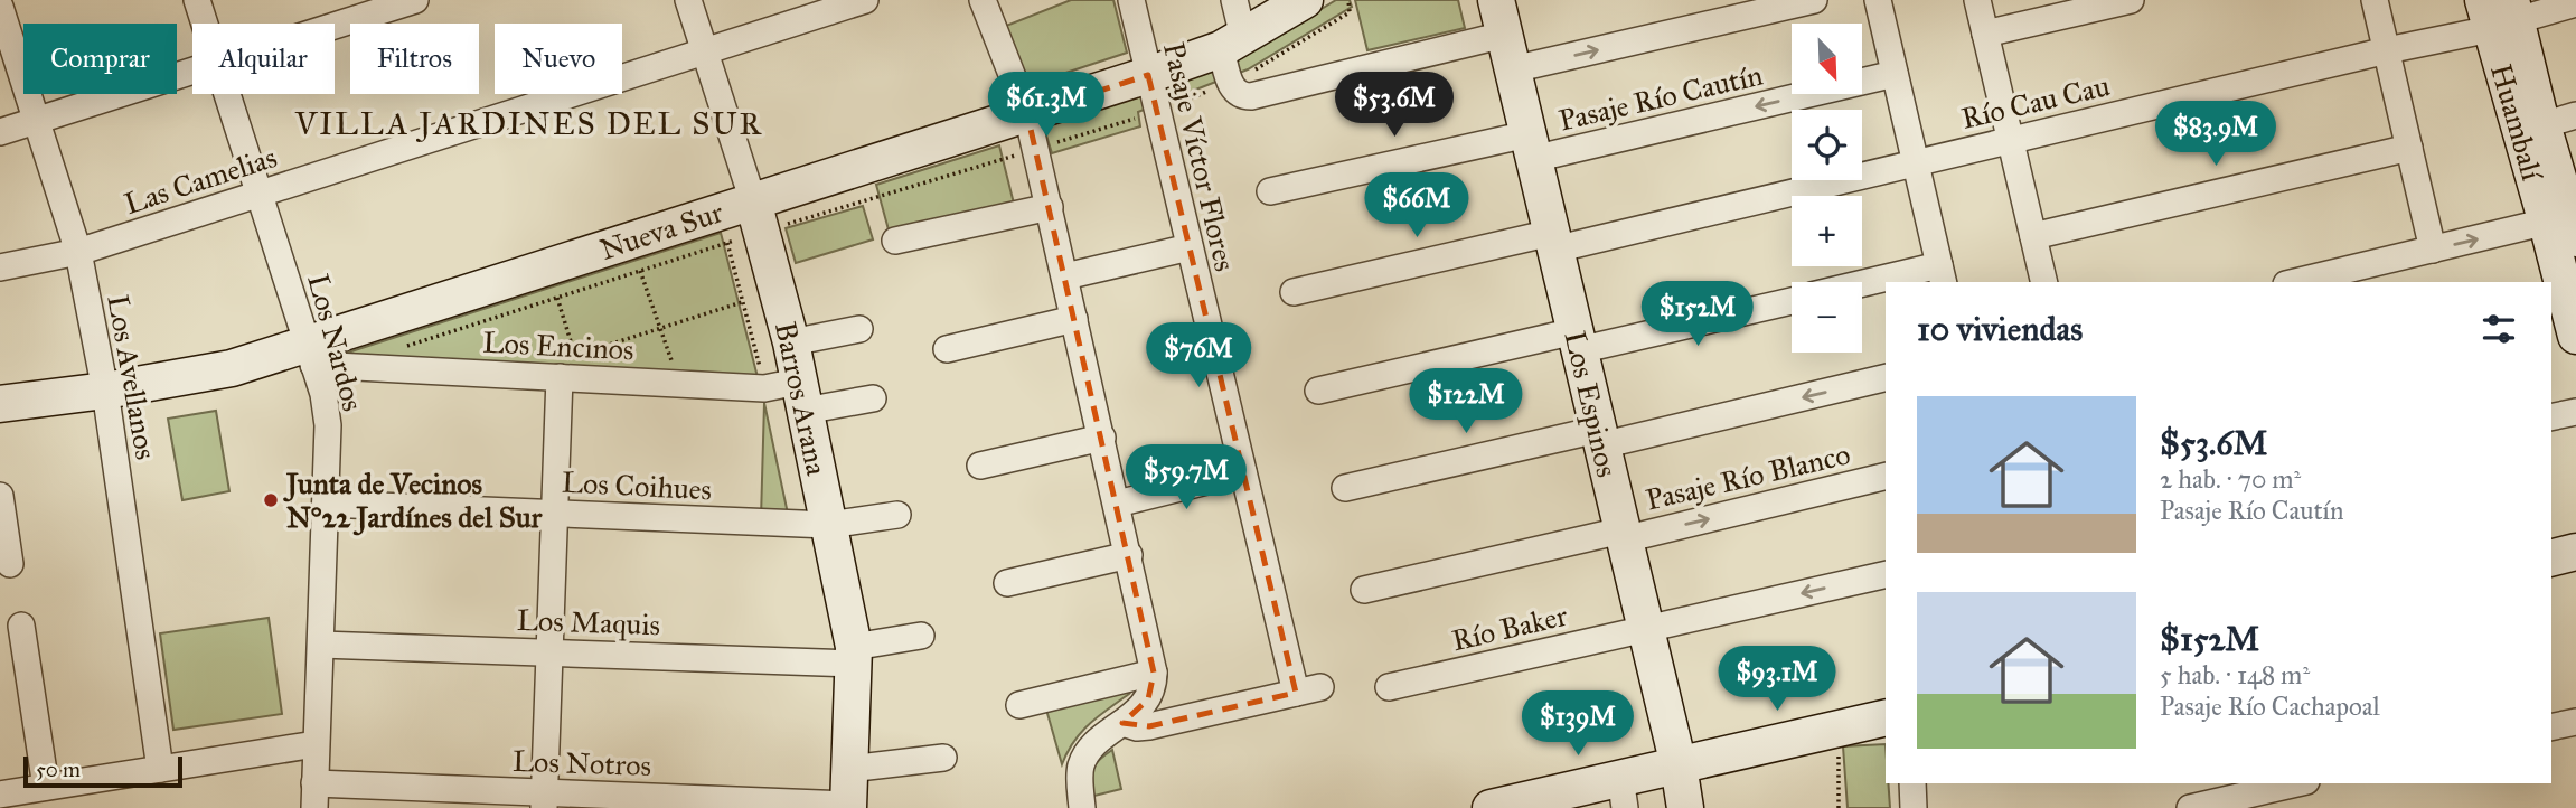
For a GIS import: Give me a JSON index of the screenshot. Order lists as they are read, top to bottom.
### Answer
{
  "streets": {
    "street": [
      "Pasaje Río Cautín",
      "Río Cau Cau",
      "Huambalí",
      "Pasaje Víctor Flores",
      "Las Camelias",
      "Nueva Sur",
      "Los Nardos",
      "Los Encinos",
      "Los Avellanos",
      "Barros Arana",
      "Los Espinos",
      "Pasaje Río Blanco",
      "Los Coihues",
      "Los Maquis",
      "Río Baker",
      "Los Notros"
    ]
  },
  "crossings": [
    ["Pasaje Río Cautín", "Los Espinos"],
    ["Río Cau Cau", "Huambalí"],
    ["Río Cau Cau", "Los Espinos"],
    ["Pasaje Víctor Flores", "Nueva Sur"],
    ["Las Camelias", "Los Nardos"],
    ["Las Camelias", "Los Avellanos"],
    ["Las Camelias", "Barros Arana"],
    ["Nueva Sur", "Los Nardos"],
    ["Nueva Sur", "Los Encinos"],
    ["Nueva Sur", "Los Avellanos"],
    ["Nueva Sur", "Barros Arana"],
    ["Los Nardos", "Los Encinos"],
    ["Los Nardos", "Los Coihues"],
    ["Los Nardos", "Los Maquis"],
    ["Los Nardos", "Los Notros"],
    ["Los Encinos", "Barros Arana"],
    ["Barros Arana", "Los Coihues"],
    ["Barros Arana", "Los Maquis"],
    ["Barros Arana", "Los Notros"],
    ["Los Espinos", "Pasaje Río Blanco"],
    ["Los Espinos", "Río Baker"]
  ],
  "districts": ["VILLA JARDINES DEL SUR"],
  "places": ["Junta de Vecinos N°22 Jardínes del Sur"],
  "scale_bar": "50 m",
  "north": "bottom right",
  "page": {
    "map_buttons": ["+", "−"],
    "chip": [
      "Comprar",
      "Alquilar",
      "Filtros",
      "Nuevo"
    ],
    "price": [
      "$61.3M",
      "$53.6M",
      "$83.9M",
      "$66M",
      "$152M",
      "$76M",
      "$122M",
      "$59.7M",
      "$93.1M",
      "$139M"
    ],
    "heading": "10 viviendas",
    "list": [
      {
        "name": "$53.6M",
        "note": "2 hab. · 70 m² · Pasaje Río Cautín"
      },
      {
        "name": "$152M",
        "note": "5 hab. · 148 m² · Pasaje Río Cachapoal"
      }
    ],
    "scale": "50 m"
  }
}
